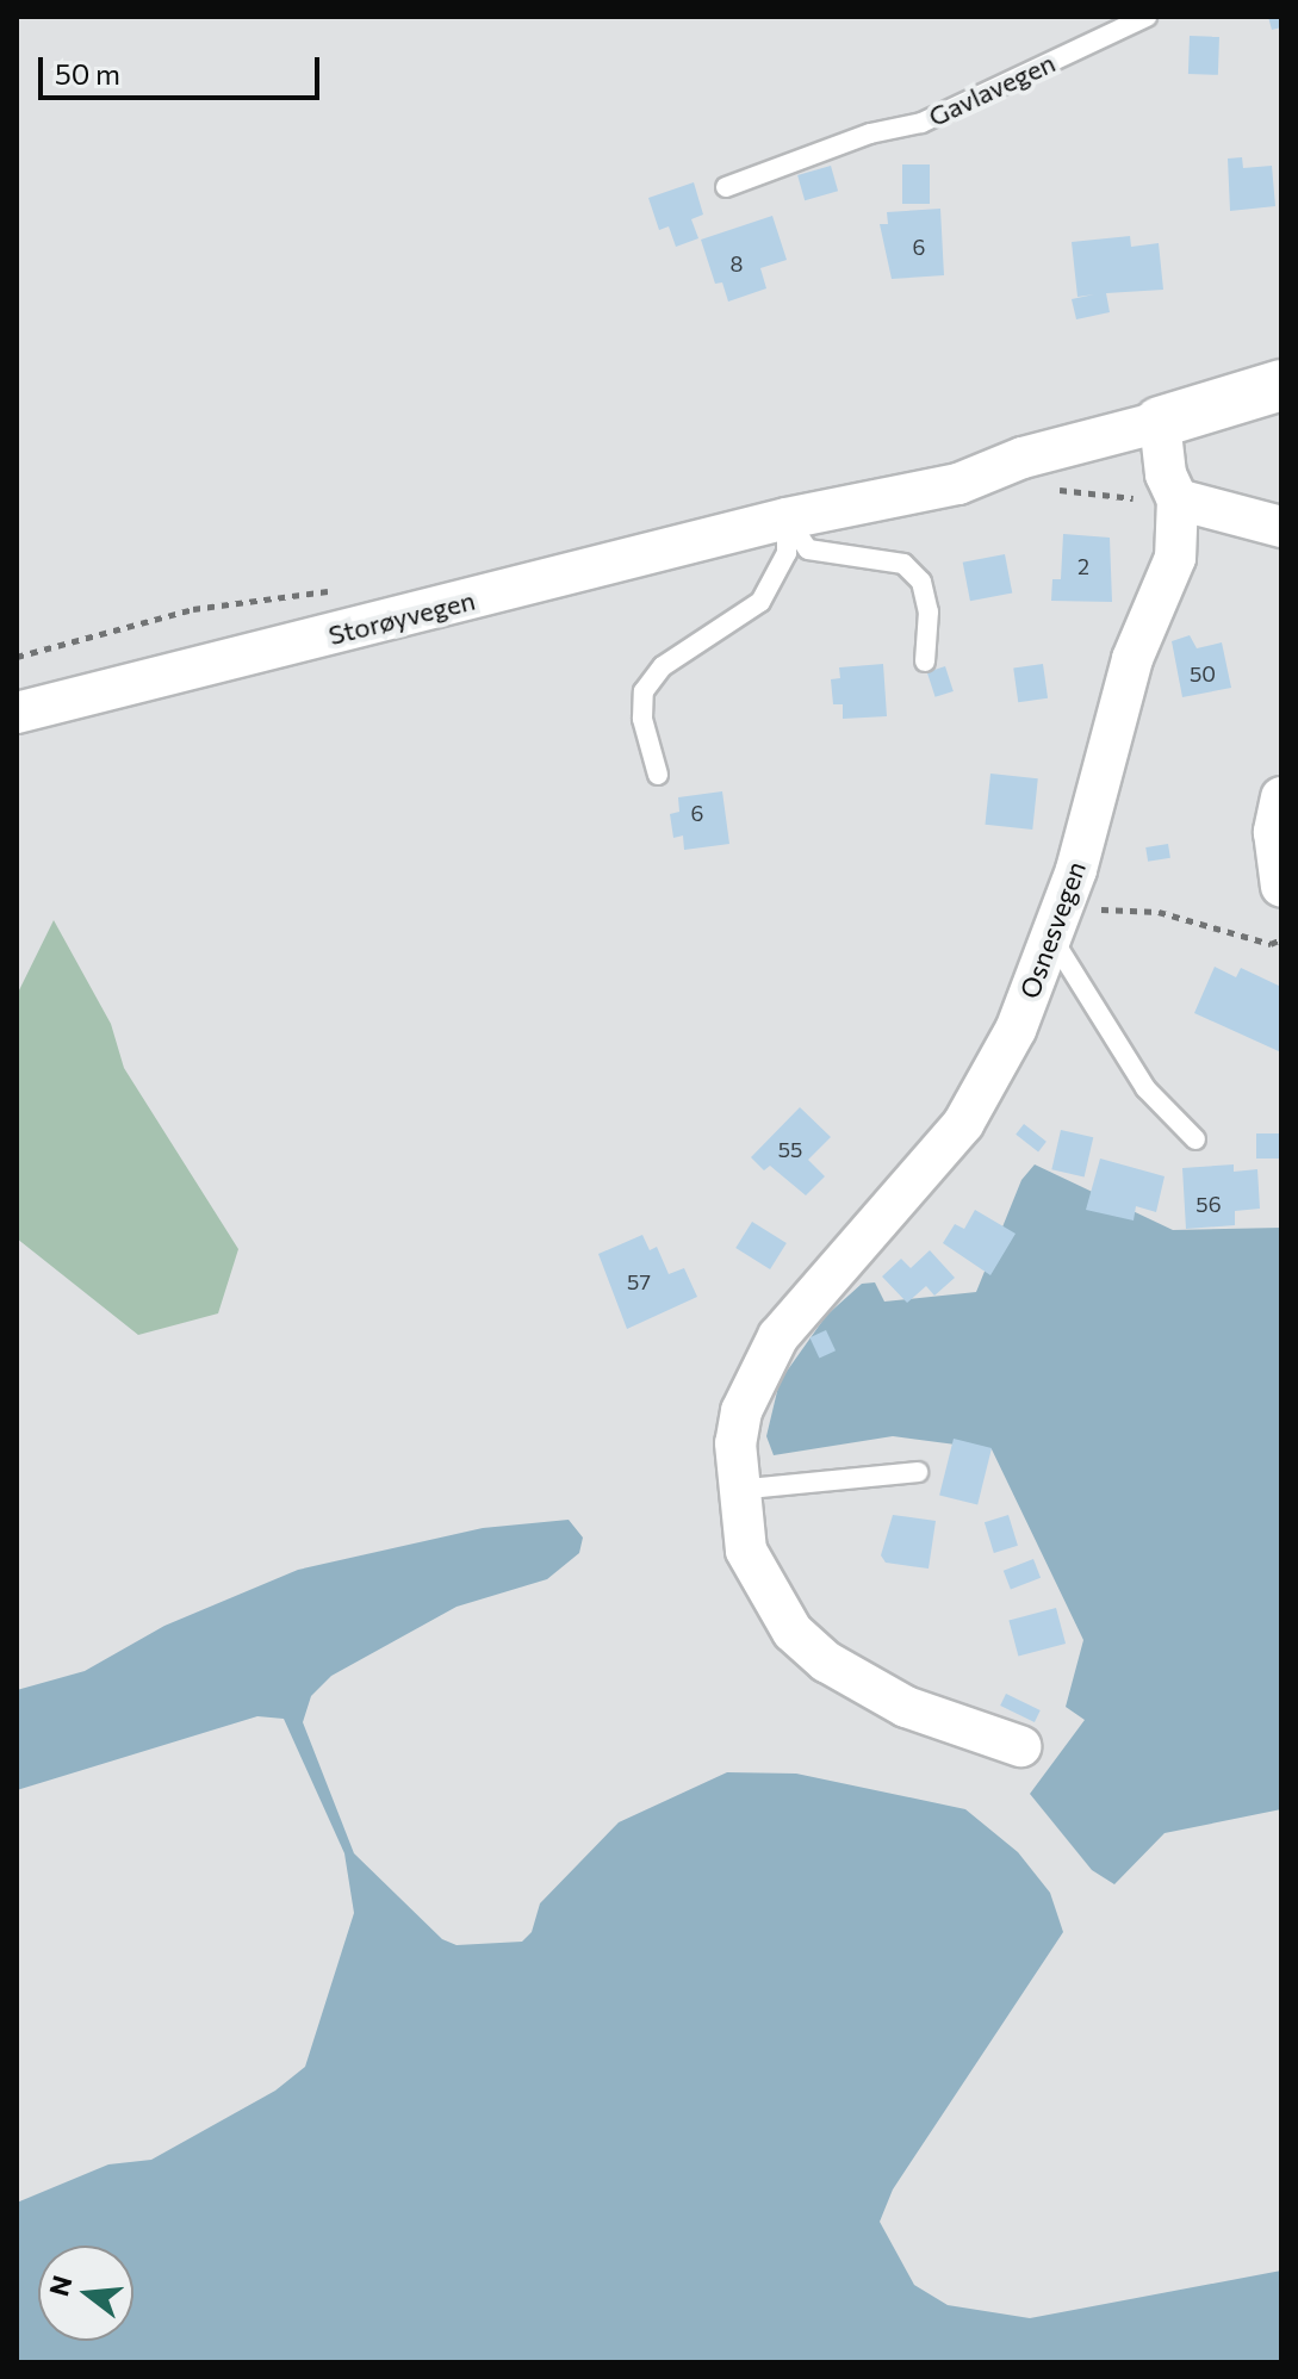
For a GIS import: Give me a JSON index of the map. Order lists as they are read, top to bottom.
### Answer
{
  "streets": {
    "street": ["Storøyvegen", "Osnesvegen"],
    "lane": ["Gavlavegen"]
  },
  "crossings": [
    ["Storøyvegen", "Osnesvegen"]
  ],
  "house_numbers": [
    "6",
    "8",
    "2",
    "50",
    "6",
    "55",
    "56",
    "57"
  ],
  "scale_bar": "50 m",
  "north": "left"
}
